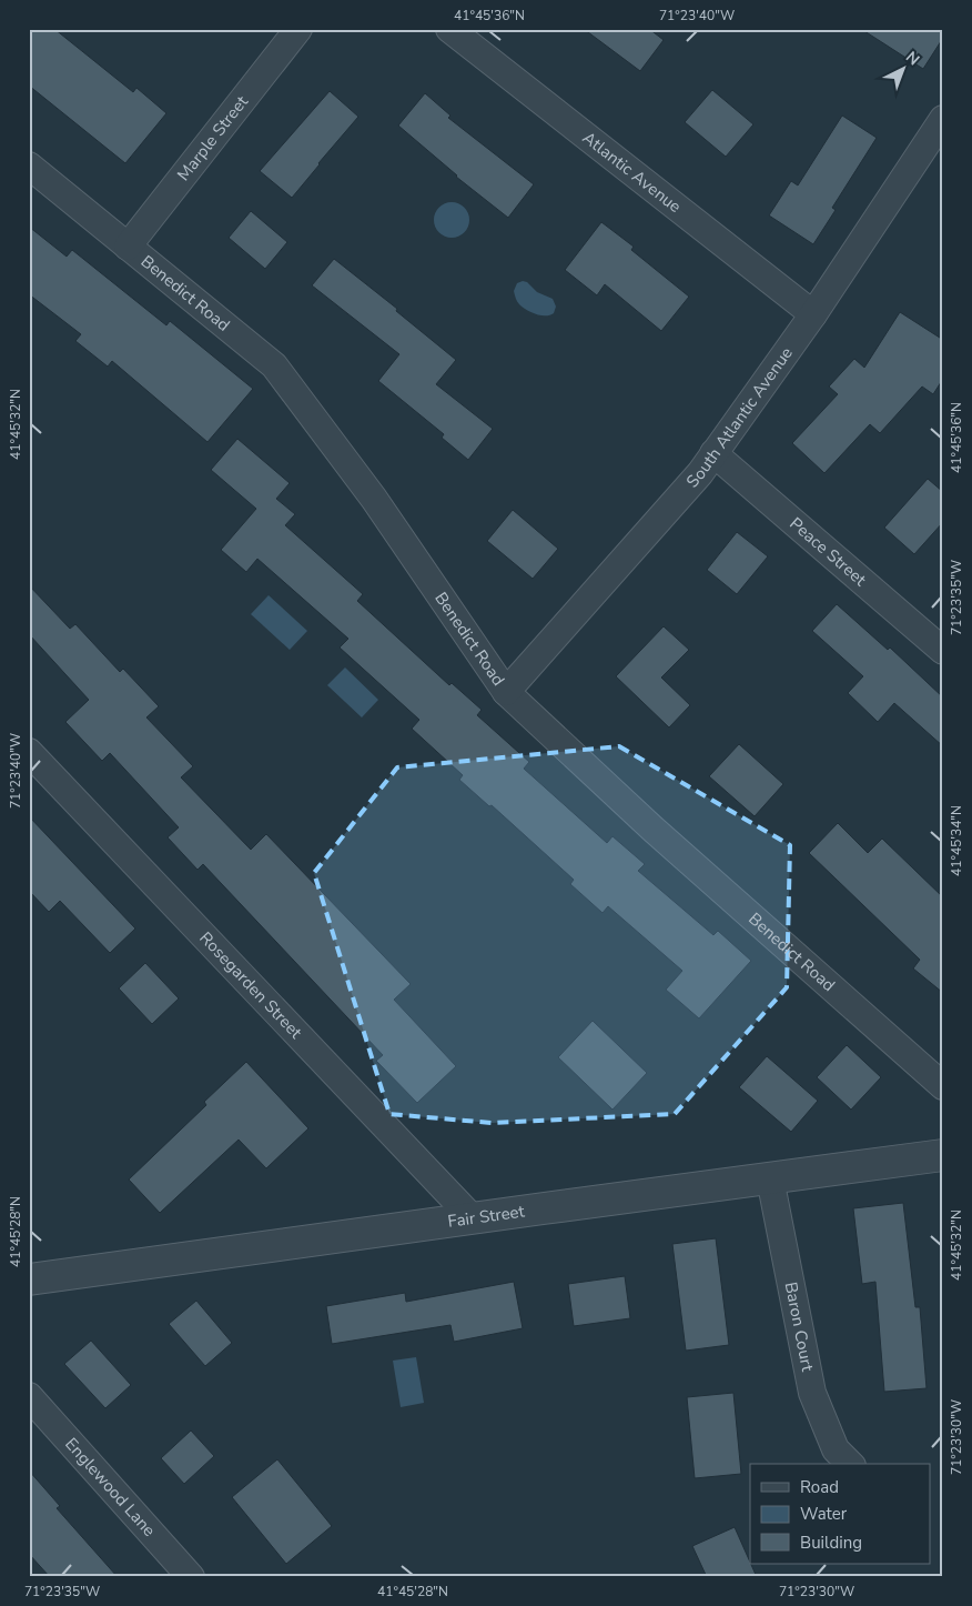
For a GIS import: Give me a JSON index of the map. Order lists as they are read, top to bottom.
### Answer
{
  "streets": {
    "street": [
      "Marple Street",
      "Atlantic Avenue",
      "Benedict Road",
      "South Atlantic Avenue",
      "Peace Street",
      "Rosegarden Street",
      "Fair Street",
      "Baron Court",
      "Englewood Lane"
    ]
  },
  "crossings": [
    ["Marple Street", "Benedict Road"],
    ["Atlantic Avenue", "South Atlantic Avenue"],
    ["Benedict Road", "South Atlantic Avenue"],
    ["South Atlantic Avenue", "Peace Street"],
    ["Rosegarden Street", "Fair Street"],
    ["Fair Street", "Baron Court"]
  ],
  "legend": ["Road", "Water", "Building"],
  "north": "top right",
  "coordinates": [
    "41°45'36\"N",
    "71°23'40\"W",
    "41°45'32\"N",
    "71°23'35\"W",
    "41°45'34\"N",
    "41°45'28\"N",
    "71°23'30\"W"
  ]
}
